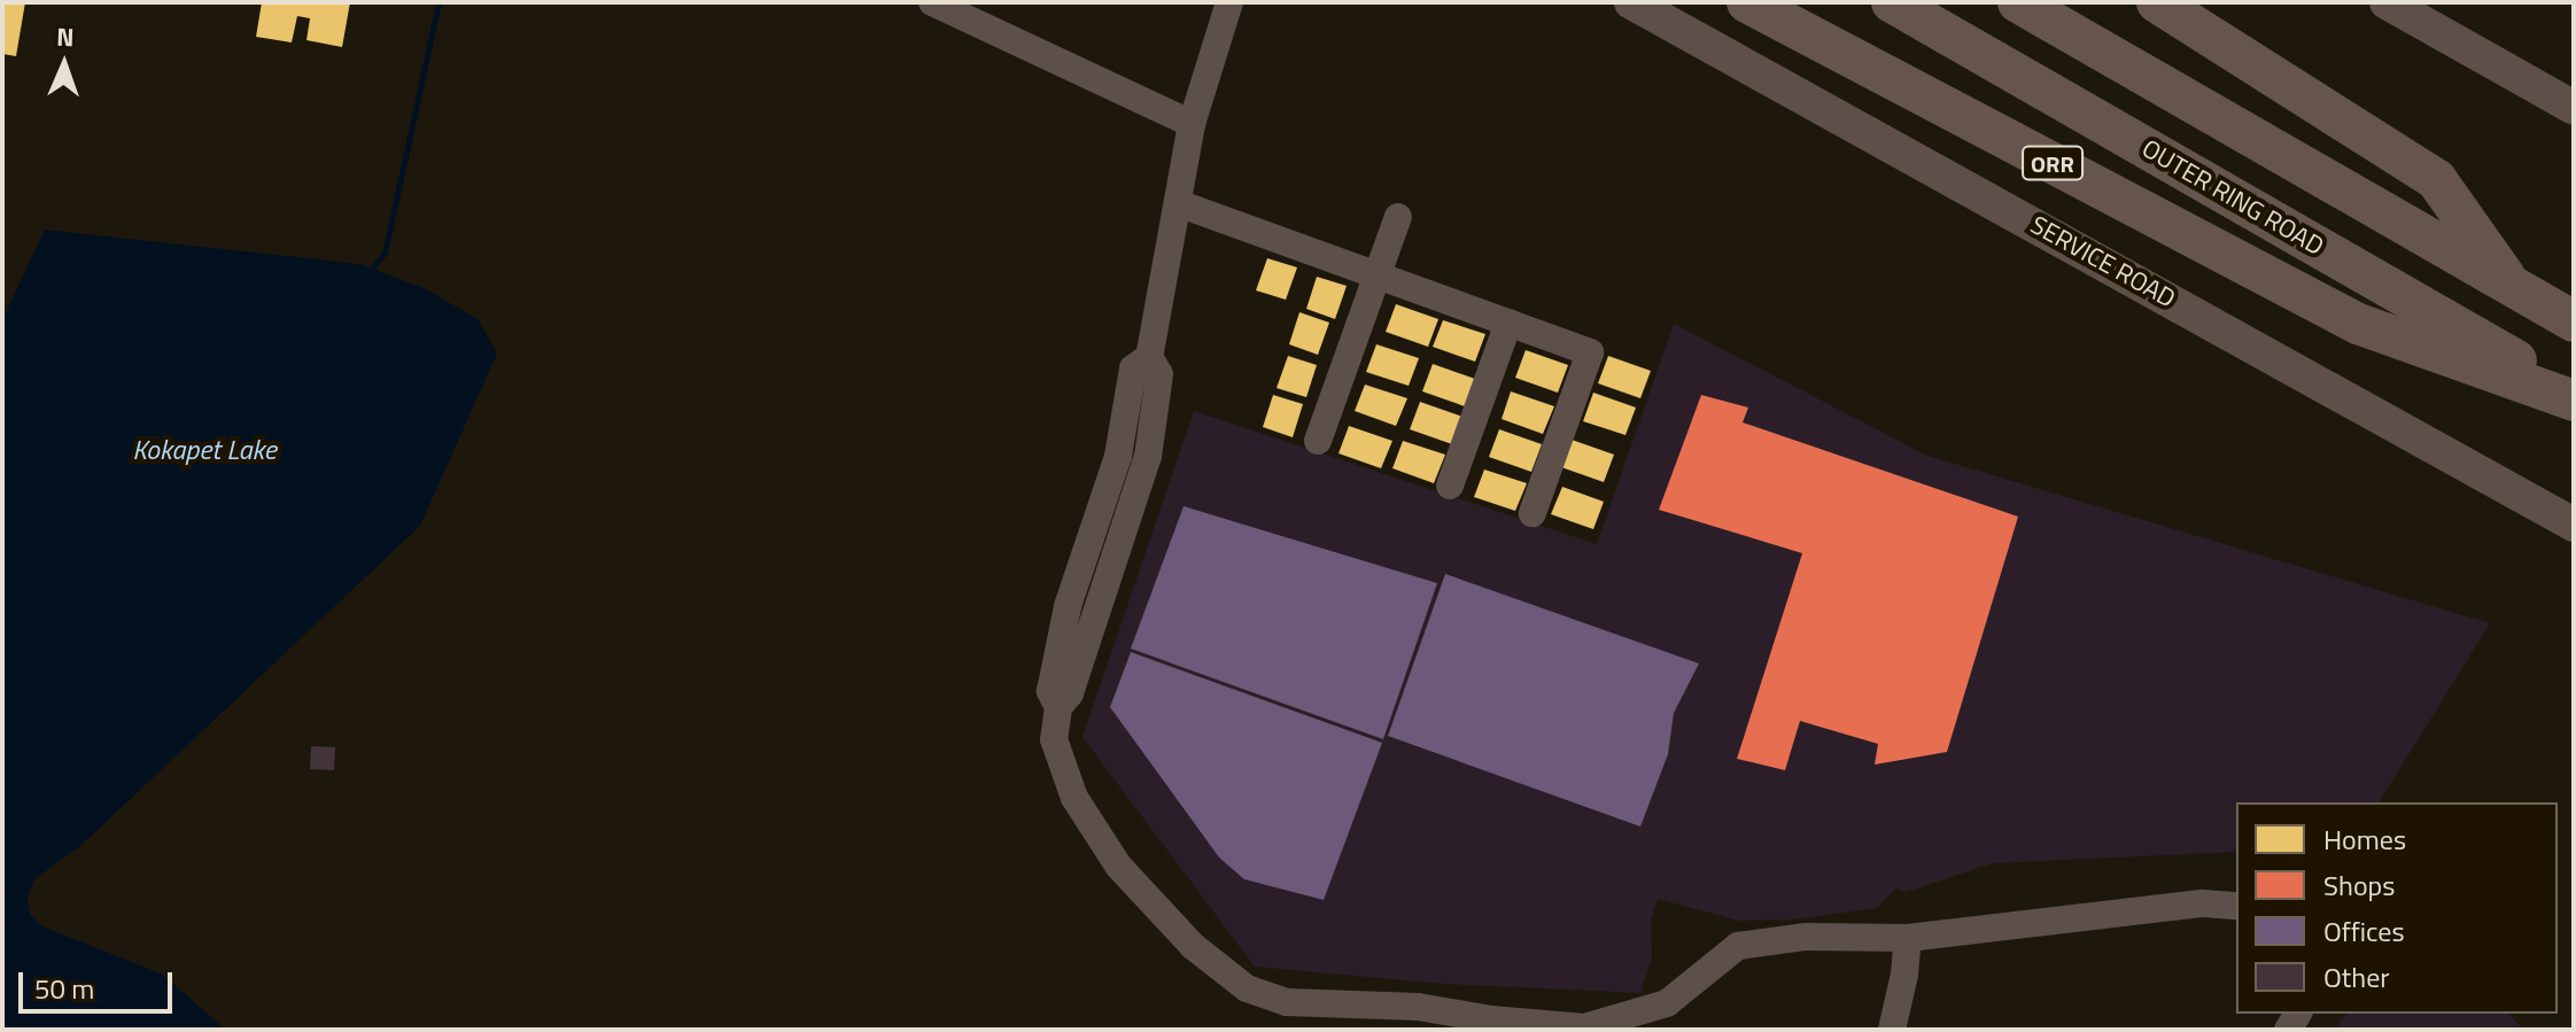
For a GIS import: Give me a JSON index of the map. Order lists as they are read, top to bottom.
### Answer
{
  "streets": {
    "highway": ["ORR", "OUTER RING ROAD"],
    "main road": ["SERVICE ROAD"]
  },
  "water": ["Kokapet Lake"],
  "legend": [
    "Homes",
    "Shops",
    "Offices",
    "Other"
  ],
  "scale_bar": "50 m",
  "north": "top"
}
